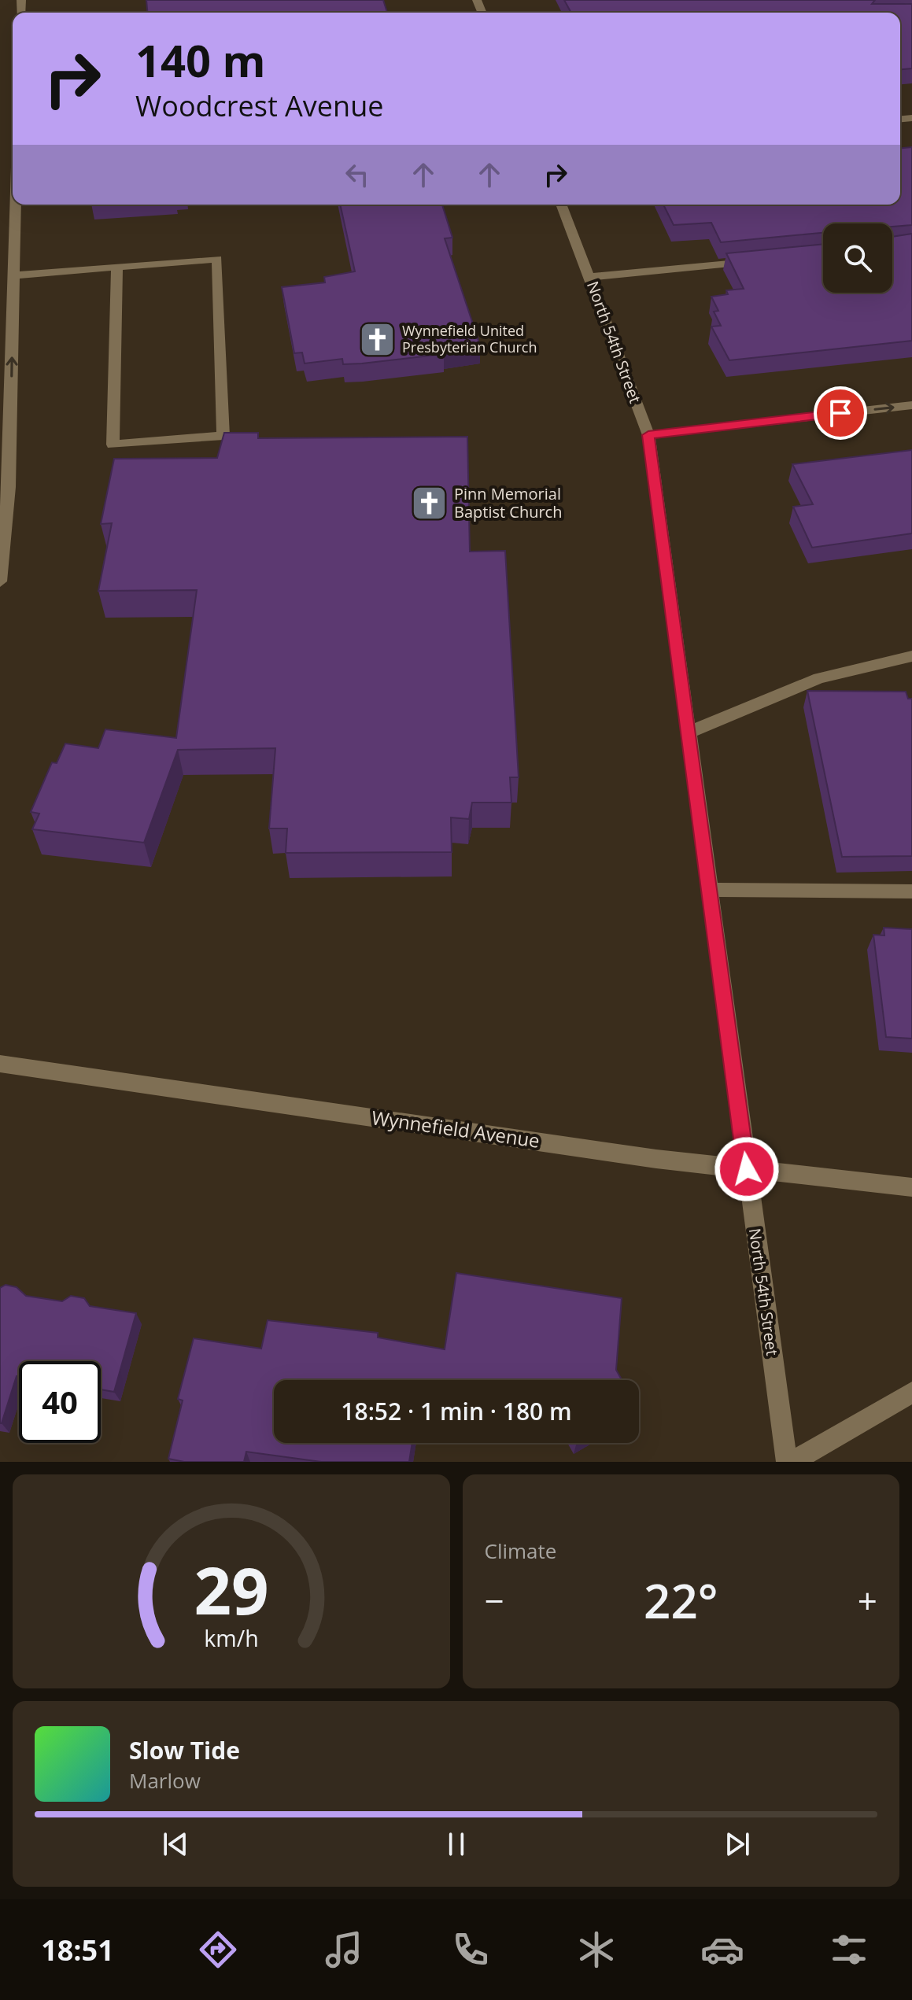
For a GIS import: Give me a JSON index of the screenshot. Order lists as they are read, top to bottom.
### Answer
{
  "streets": {
    "street": ["North 54th Street", "Wynnefield Avenue"]
  },
  "crossings": [
    ["North 54th Street", "Wynnefield Avenue"]
  ],
  "places": {
    "church": ["Wynnefield United Presbyterian Church", "Pinn Memorial Baptist Church"]
  },
  "page": {
    "turn": ["140 m", "Woodcrest Avenue"],
    "limit": "40",
    "trip": "18:52 · 1 min · 180 m",
    "tile": "Climate",
    "heat": ["−", "22°", "+"],
    "song": ["Slow Tide", "Marlow"],
    "tabs": "18:51",
    "gauge": ["29", "km/h"]
  }
}
